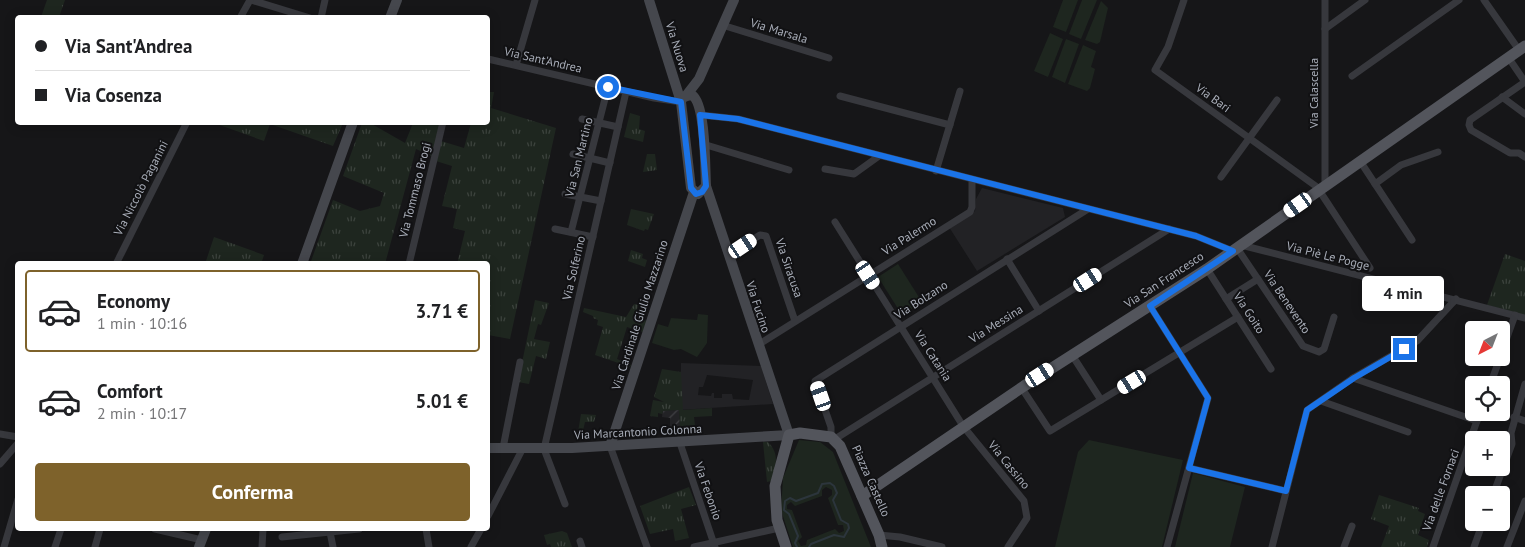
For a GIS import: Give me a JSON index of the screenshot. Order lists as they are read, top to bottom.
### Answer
{
  "streets": {
    "main road": ["Via San Francesco", "Piazza Castello"],
    "street": [
      "Via Marsala",
      "Via Nuova",
      "Via Sant'Andrea",
      "Via Calascella",
      "Via Bari",
      "Via San Martino",
      "Via Niccolò Paganini",
      "Via Tommaso Brogi",
      "Via Palermo",
      "Via Piè Le Pogge",
      "Via Solferino",
      "Via Siracusa",
      "Via Bolzano",
      "Via Benevento",
      "Via Fucino",
      "Via Goito",
      "Via Cardinale Giulio Mazzarino",
      "Via Messina",
      "Via Catania",
      "Via Marcantonio Colonna",
      "Via Cassino",
      "Via delle Fornaci",
      "Via Febonio"
    ]
  },
  "crossings": [
    ["Via Nuova", "Via Sant'Andrea"],
    ["Via Nuova", "Via Cardinale Giulio Mazzarino"],
    ["Via Sant'Andrea", "Via San Martino"],
    ["Via Sant'Andrea", "Via Solferino"],
    ["Via Calascella", "Via Bari"],
    ["Via Calascella", "Via San Francesco"],
    ["Via Bari", "Via San Francesco"],
    ["Via Palermo", "Via Piè Le Pogge"],
    ["Via Palermo", "Via Siracusa"],
    ["Via Palermo", "Via Fucino"],
    ["Via Palermo", "Via Catania"],
    ["Via Piè Le Pogge", "Via San Francesco"],
    ["Via Piè Le Pogge", "Via Bolzano"],
    ["Via Piè Le Pogge", "Via Benevento"],
    ["Via Piè Le Pogge", "Via Fucino"],
    ["Via Piè Le Pogge", "Via Messina"],
    ["Via Solferino", "Via Marcantonio Colonna"],
    ["Via Siracusa", "Via Fucino"],
    ["Via San Francesco", "Via Benevento"],
    ["Via San Francesco", "Via Goito"],
    ["Via San Francesco", "Via Catania"],
    ["Via San Francesco", "Via Cassino"],
    ["Via San Francesco", "Piazza Castello"],
    ["Via Bolzano", "Via Messina"],
    ["Via Bolzano", "Via Catania"],
    ["Via Bolzano", "Piazza Castello"],
    ["Via Fucino", "Via Marcantonio Colonna"],
    ["Via Cardinale Giulio Mazzarino", "Via Marcantonio Colonna"],
    ["Via Messina", "Via Catania"],
    ["Via Messina", "Piazza Castello"],
    ["Via Catania", "Via Cassino"],
    ["Via Marcantonio Colonna", "Via Febonio"]
  ],
  "north": "bottom left",
  "page": {
    "banner": ["Via Sant'Andrea", "Via Cosenza"],
    "list": [
      {
        "name": "Economy",
        "note": "1 min · 10:16",
        "value": "3.71 €"
      },
      {
        "name": "Comfort",
        "note": "2 min · 10:17",
        "value": "5.01 €"
      }
    ],
    "bubble": "4 min",
    "map_buttons": ["+", "−"],
    "buttons": "Conferma"
  }
}
